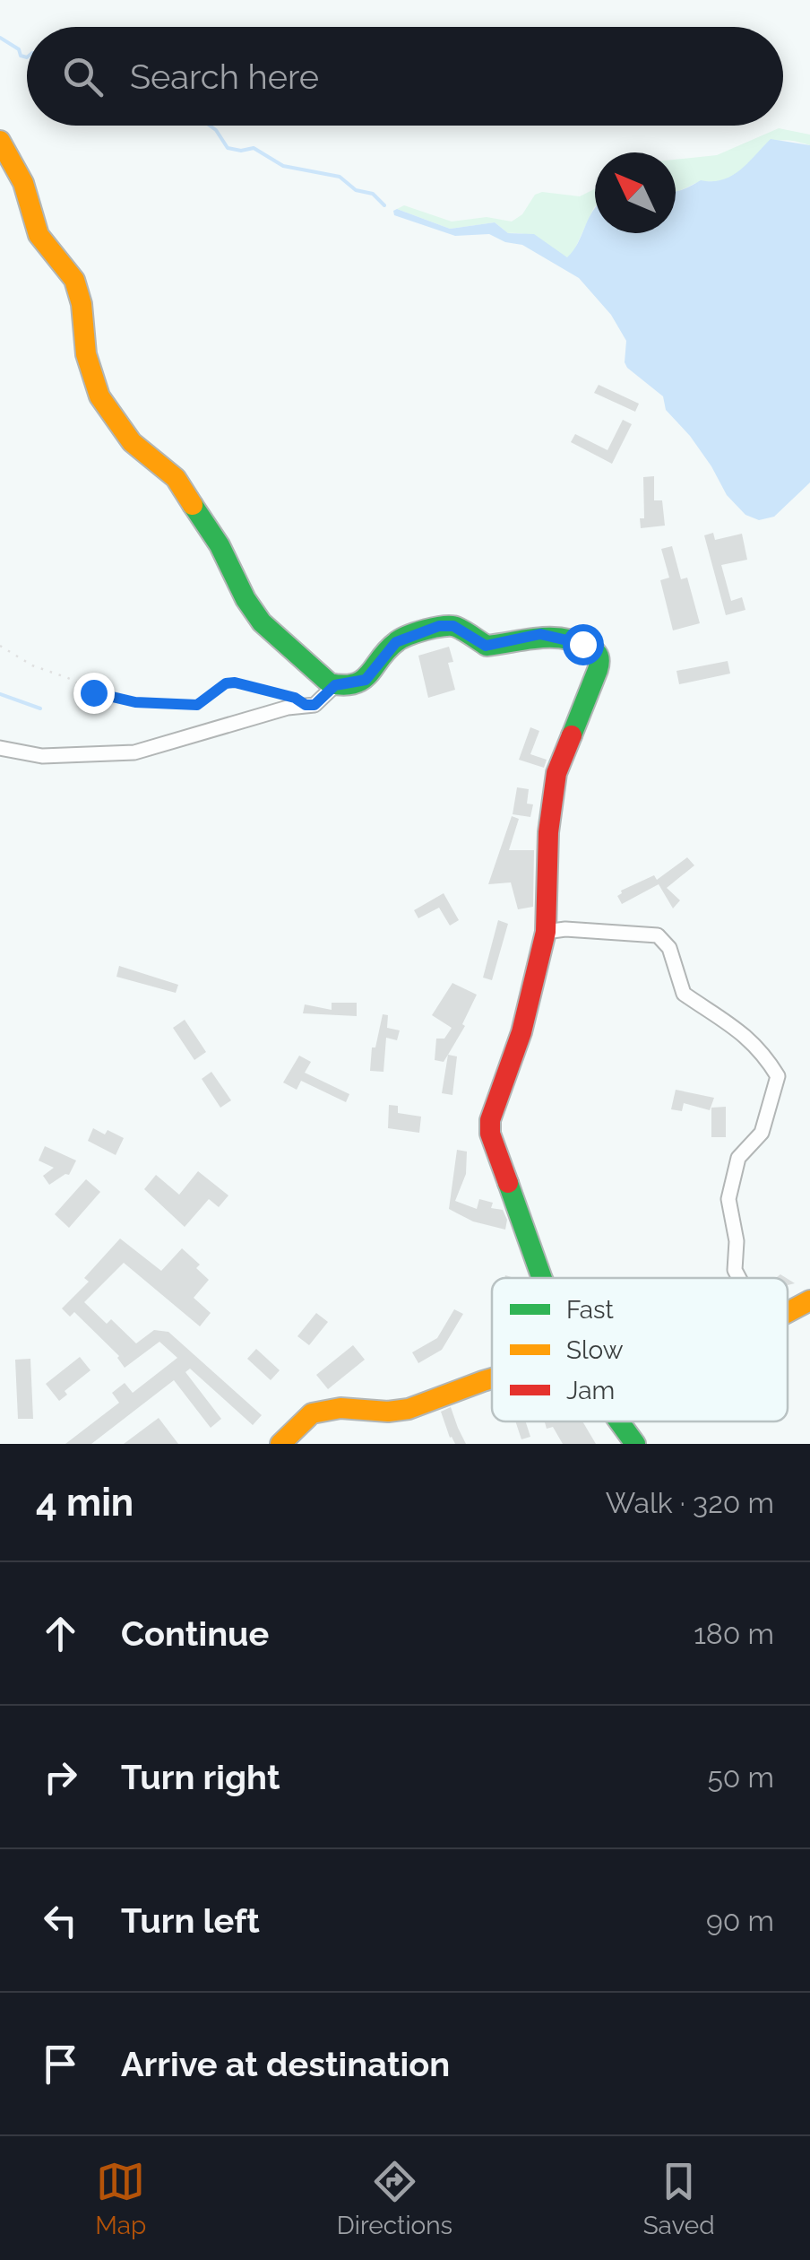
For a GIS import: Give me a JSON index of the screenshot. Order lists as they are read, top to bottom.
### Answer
{
  "legend": ["Fast", "Slow", "Jam"],
  "north": "top left",
  "page": {
    "search": "Search here",
    "heading": ["4 min", "Walk · 320 m"],
    "list": [
      ["Continue", "180 m"],
      ["Turn right", "50 m"],
      ["Turn left", "90 m"],
      "Arrive at destination"
    ],
    "nav": ["Map", "Directions", "Saved"]
  }
}
